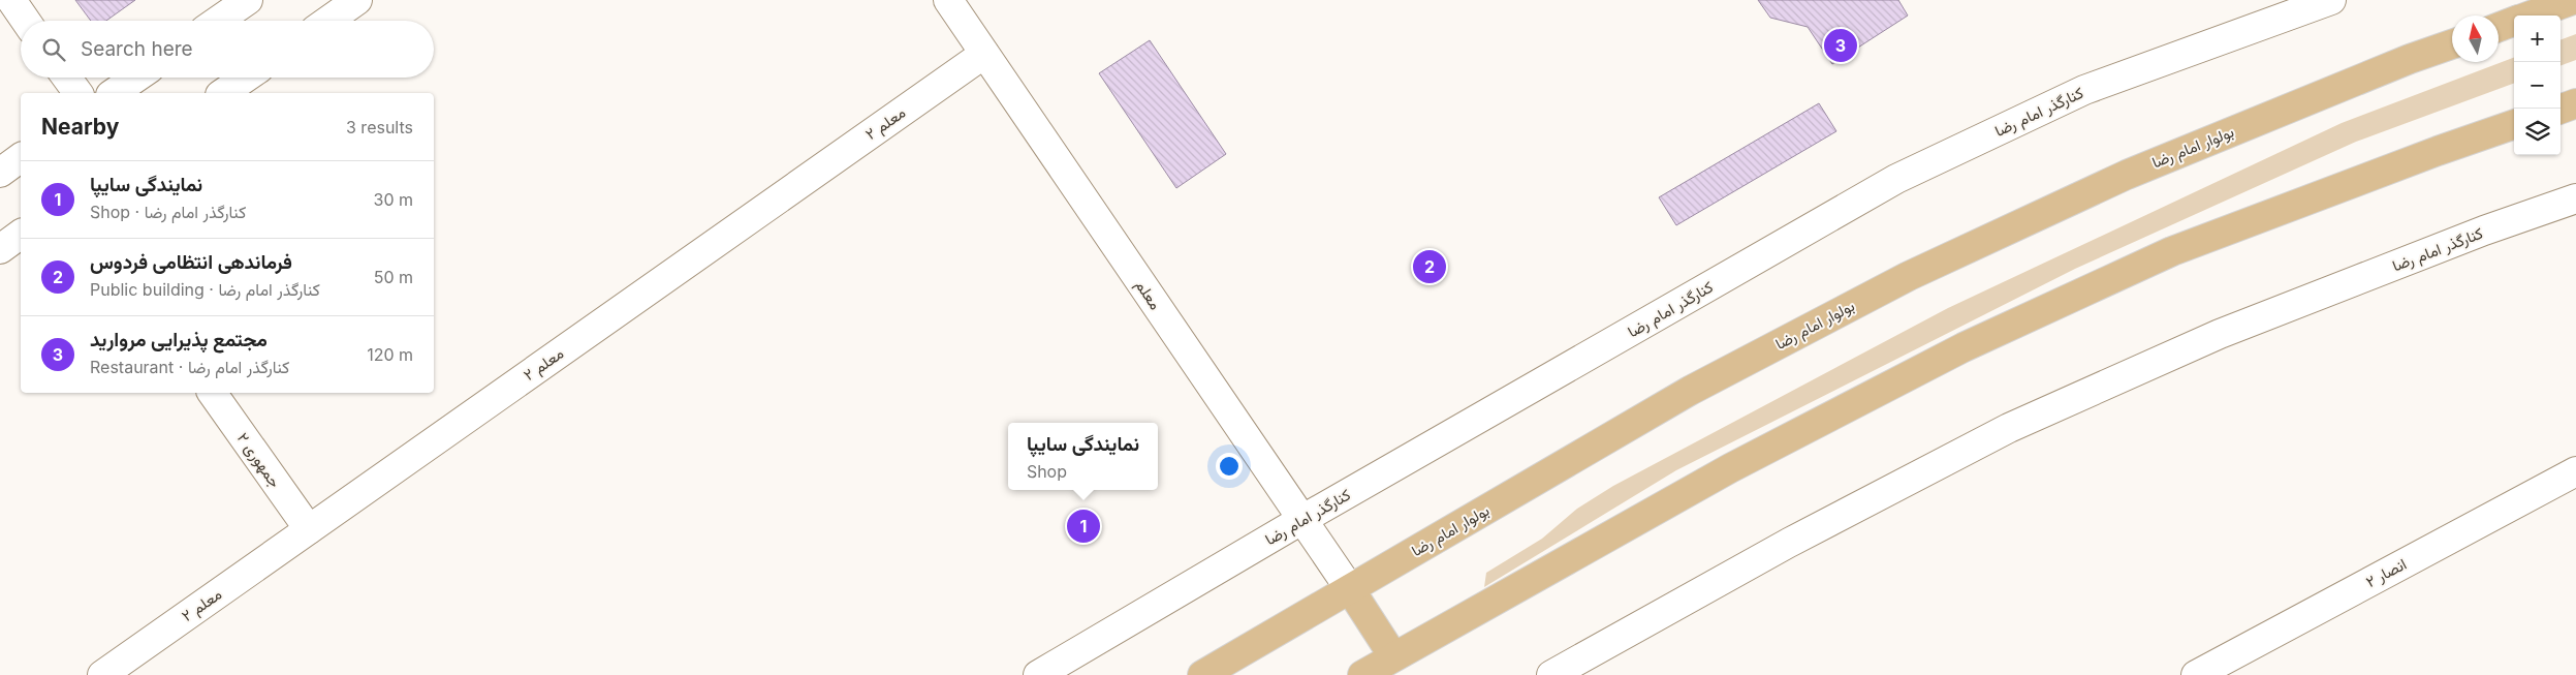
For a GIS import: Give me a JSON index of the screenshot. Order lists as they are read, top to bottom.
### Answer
{
  "streets": {
    "main road": ["بولوار امام رضا"],
    "street": [
      "کنارگذر امام رضا",
      "معلم ۲",
      "معلم",
      "جمهوری ۲",
      "انصار ۲"
    ]
  },
  "crossings": [
    ["کنارگذر امام رضا", "معلم"],
    ["معلم ۲", "معلم"],
    ["معلم ۲", "جمهوری ۲"],
    ["بولوار امام رضا", "معلم"]
  ],
  "north": "top",
  "page": {
    "map_buttons": ["+", "−"],
    "search": "Search here",
    "pins": ["3", "2", "1"],
    "heading": ["Nearby", "3 results"],
    "list": [
      {
        "mark": "1",
        "name": "نمایندگی سایپا",
        "note": "Shop · کنارگذر امام رضا",
        "value": "30 m"
      },
      {
        "mark": "2",
        "name": "فرماندهی انتظامی فردوس",
        "note": "Public building · کنارگذر امام رضا",
        "value": "50 m"
      },
      {
        "mark": "3",
        "name": "مجتمع پذیرایی مروارید",
        "note": "Restaurant · کنارگذر امام رضا",
        "value": "120 m"
      }
    ],
    "popup": ["نمایندگی سایپا", "Shop"]
  }
}
